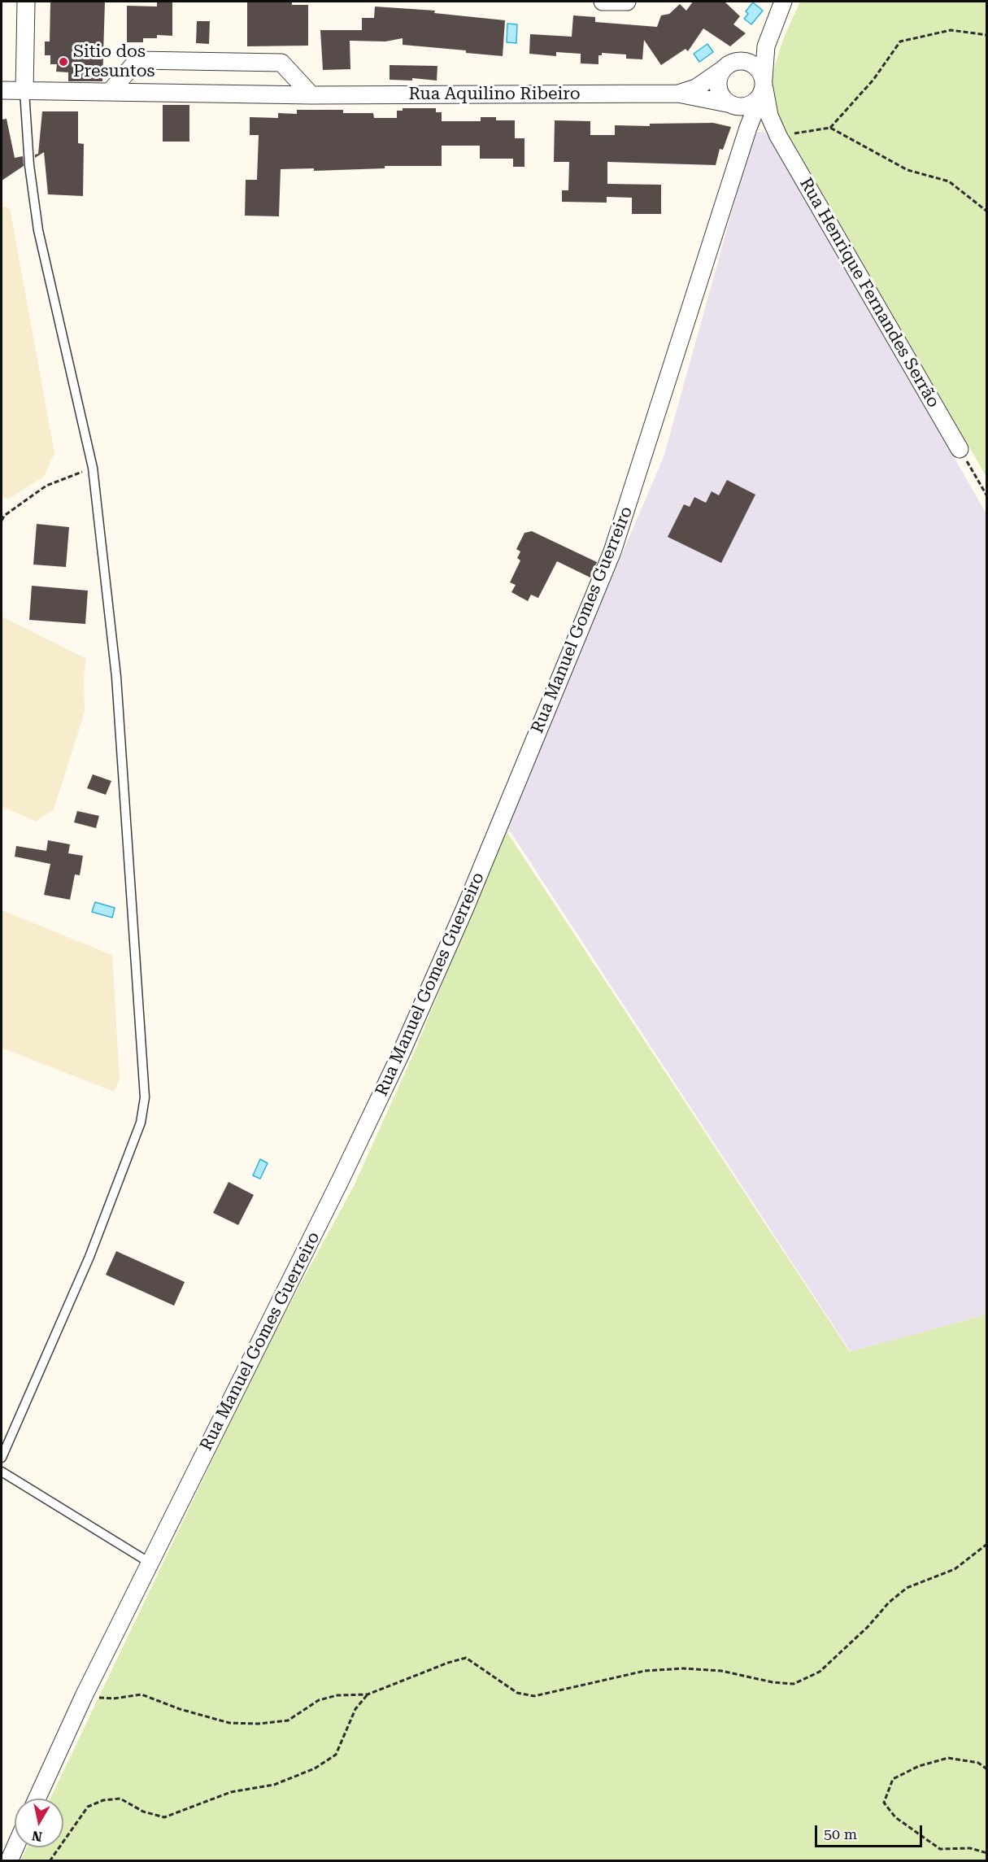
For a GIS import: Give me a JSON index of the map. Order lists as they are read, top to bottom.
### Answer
{
  "streets": {
    "street": ["Rua Aquilino Ribeiro", "Rua Henrique Fernandes Serrão", "Rua Manuel Gomes Guerreiro"]
  },
  "places": ["Sitio dos Presuntos"],
  "scale_bar": "50 m",
  "north": "bottom"
}
